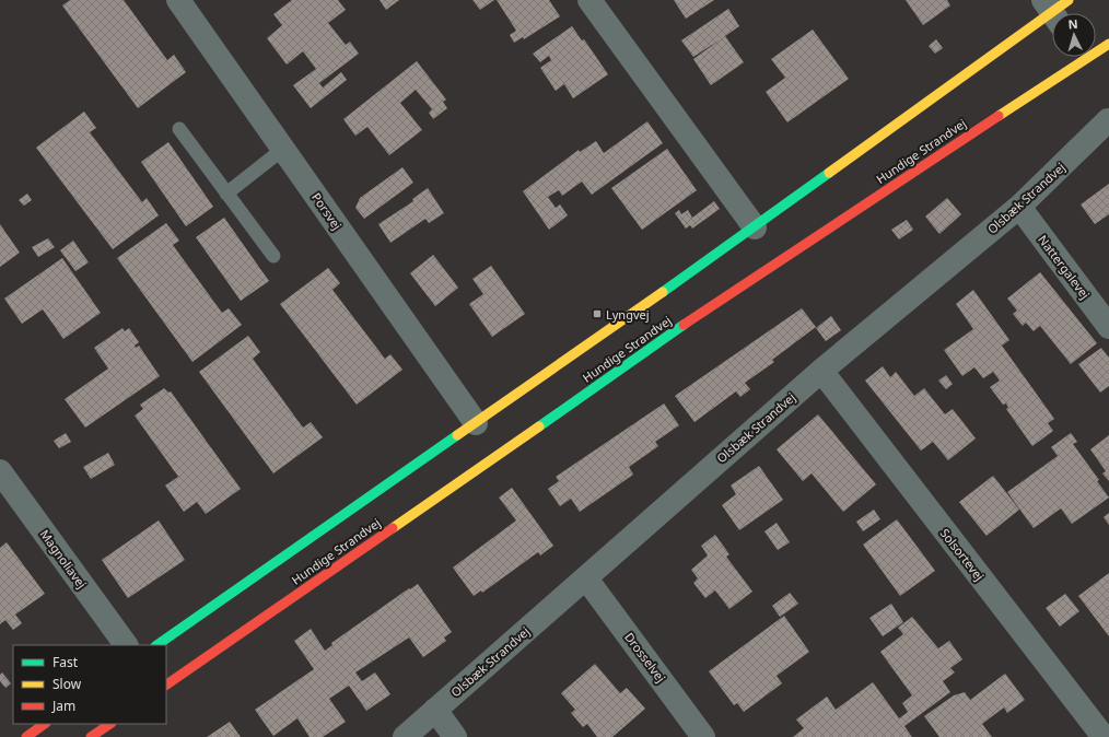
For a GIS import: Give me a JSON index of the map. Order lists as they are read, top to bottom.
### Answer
{
  "streets": {
    "main road": ["Hundige Strandvej"],
    "street": [
      "Olsbæk Strandvej",
      "Porsvej",
      "Nattergalevej",
      "Solsortevej",
      "Magnoliavej",
      "Drosselvej"
    ]
  },
  "crossings": [
    ["Hundige Strandvej", "Porsvej"],
    ["Olsbæk Strandvej", "Nattergalevej"],
    ["Olsbæk Strandvej", "Solsortevej"],
    ["Olsbæk Strandvej", "Drosselvej"]
  ],
  "places": {
    "transit": ["Lyngvej"]
  },
  "legend": ["Fast", "Slow", "Jam"],
  "north": "top"
}
